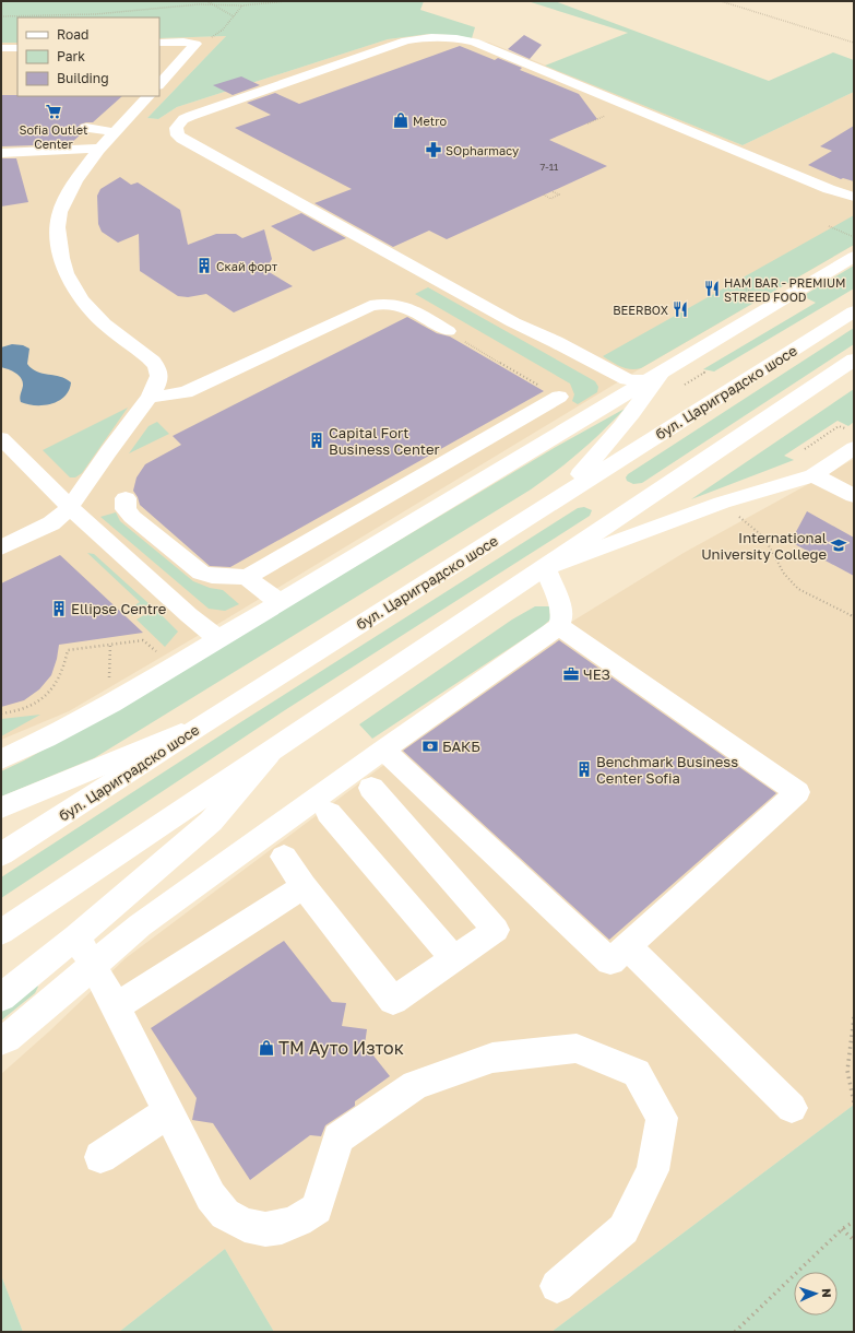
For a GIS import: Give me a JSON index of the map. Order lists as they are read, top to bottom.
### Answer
{
  "streets": {
    "main road": ["бул. Цариградско шосе"]
  },
  "places": {
    "supermarket": ["Sofia Outlet Center"],
    "shop": ["Metro", "ТМ Ауто Изток"],
    "pharmacy": ["SOpharmacy"],
    "building": [
      "Скай форт",
      "Capital Fort Business Center",
      "Ellipse Centre",
      "Benchmark Business Center Sofia"
    ],
    "restaurant": ["HAM BAR - PREMIUM STREED FOOD", "BEERBOX"],
    "school or university": ["International University College"],
    "office": ["ЧЕЗ"],
    "bank": ["БАКБ"]
  },
  "house_numbers": ["7-11"],
  "legend": ["Road", "Park", "Building"],
  "north": "right"
}
